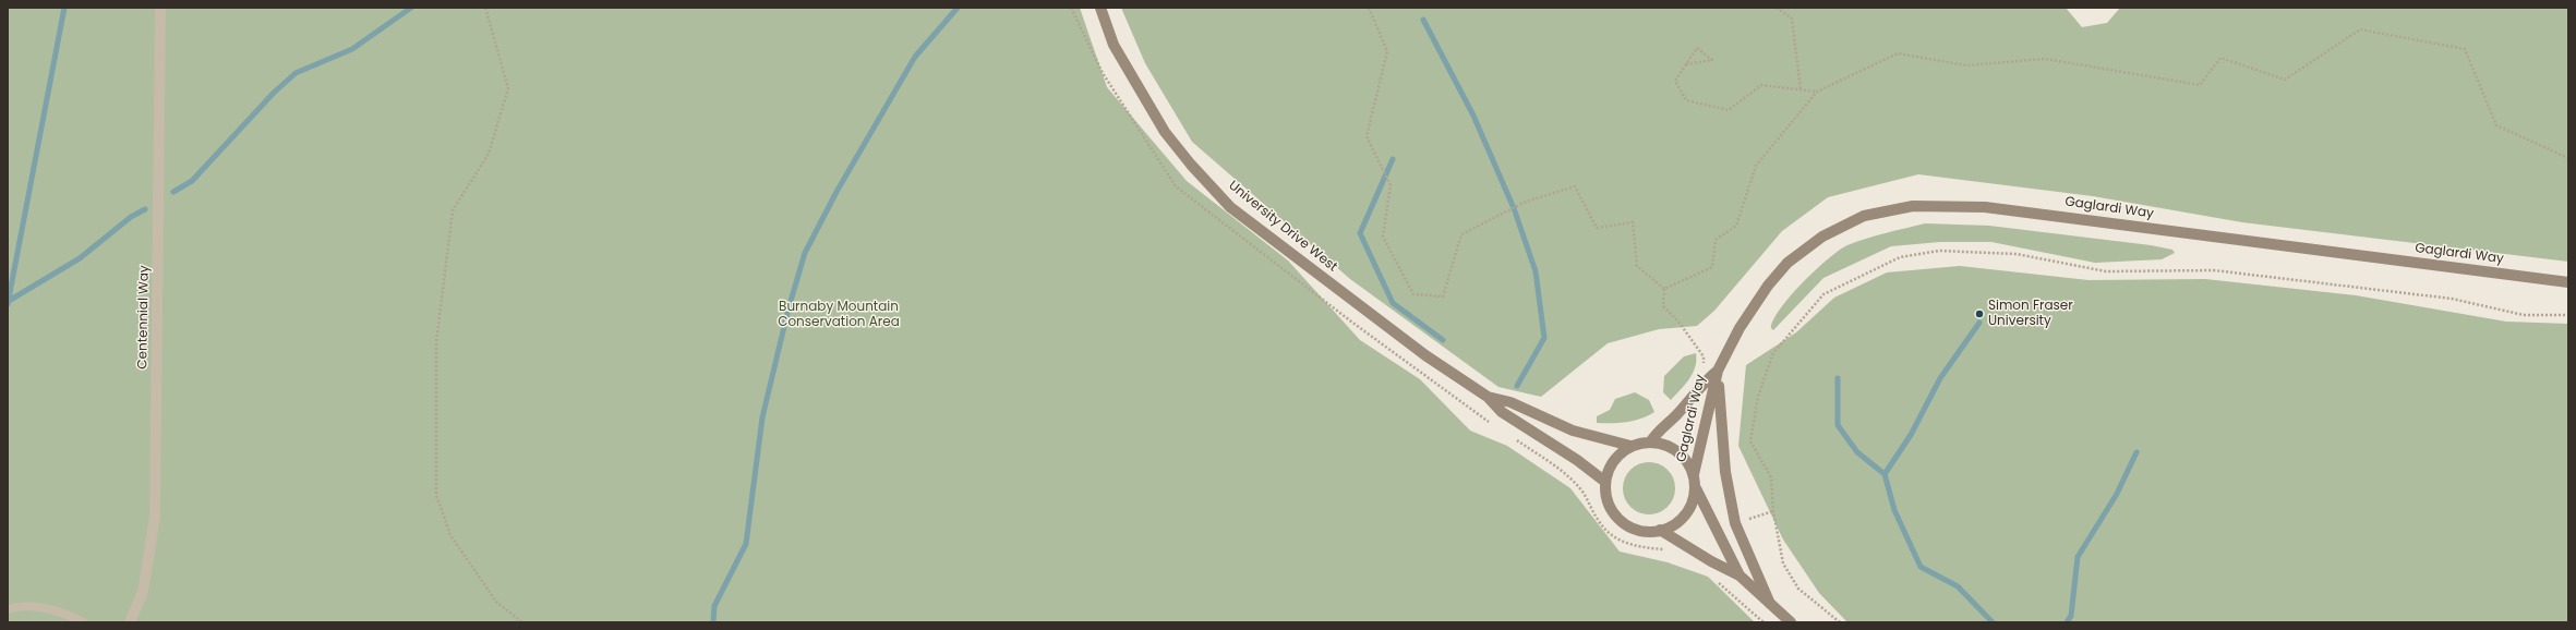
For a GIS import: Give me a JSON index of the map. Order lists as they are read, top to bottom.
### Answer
{
  "streets": {
    "street": ["Gaglardi Way", "University Drive West", "Centennial Way"]
  },
  "crossings": [
    ["Gaglardi Way", "University Drive West"]
  ],
  "parks": ["Burnaby Mountain Conservation Area"],
  "places": ["Simon Fraser University"]
}
